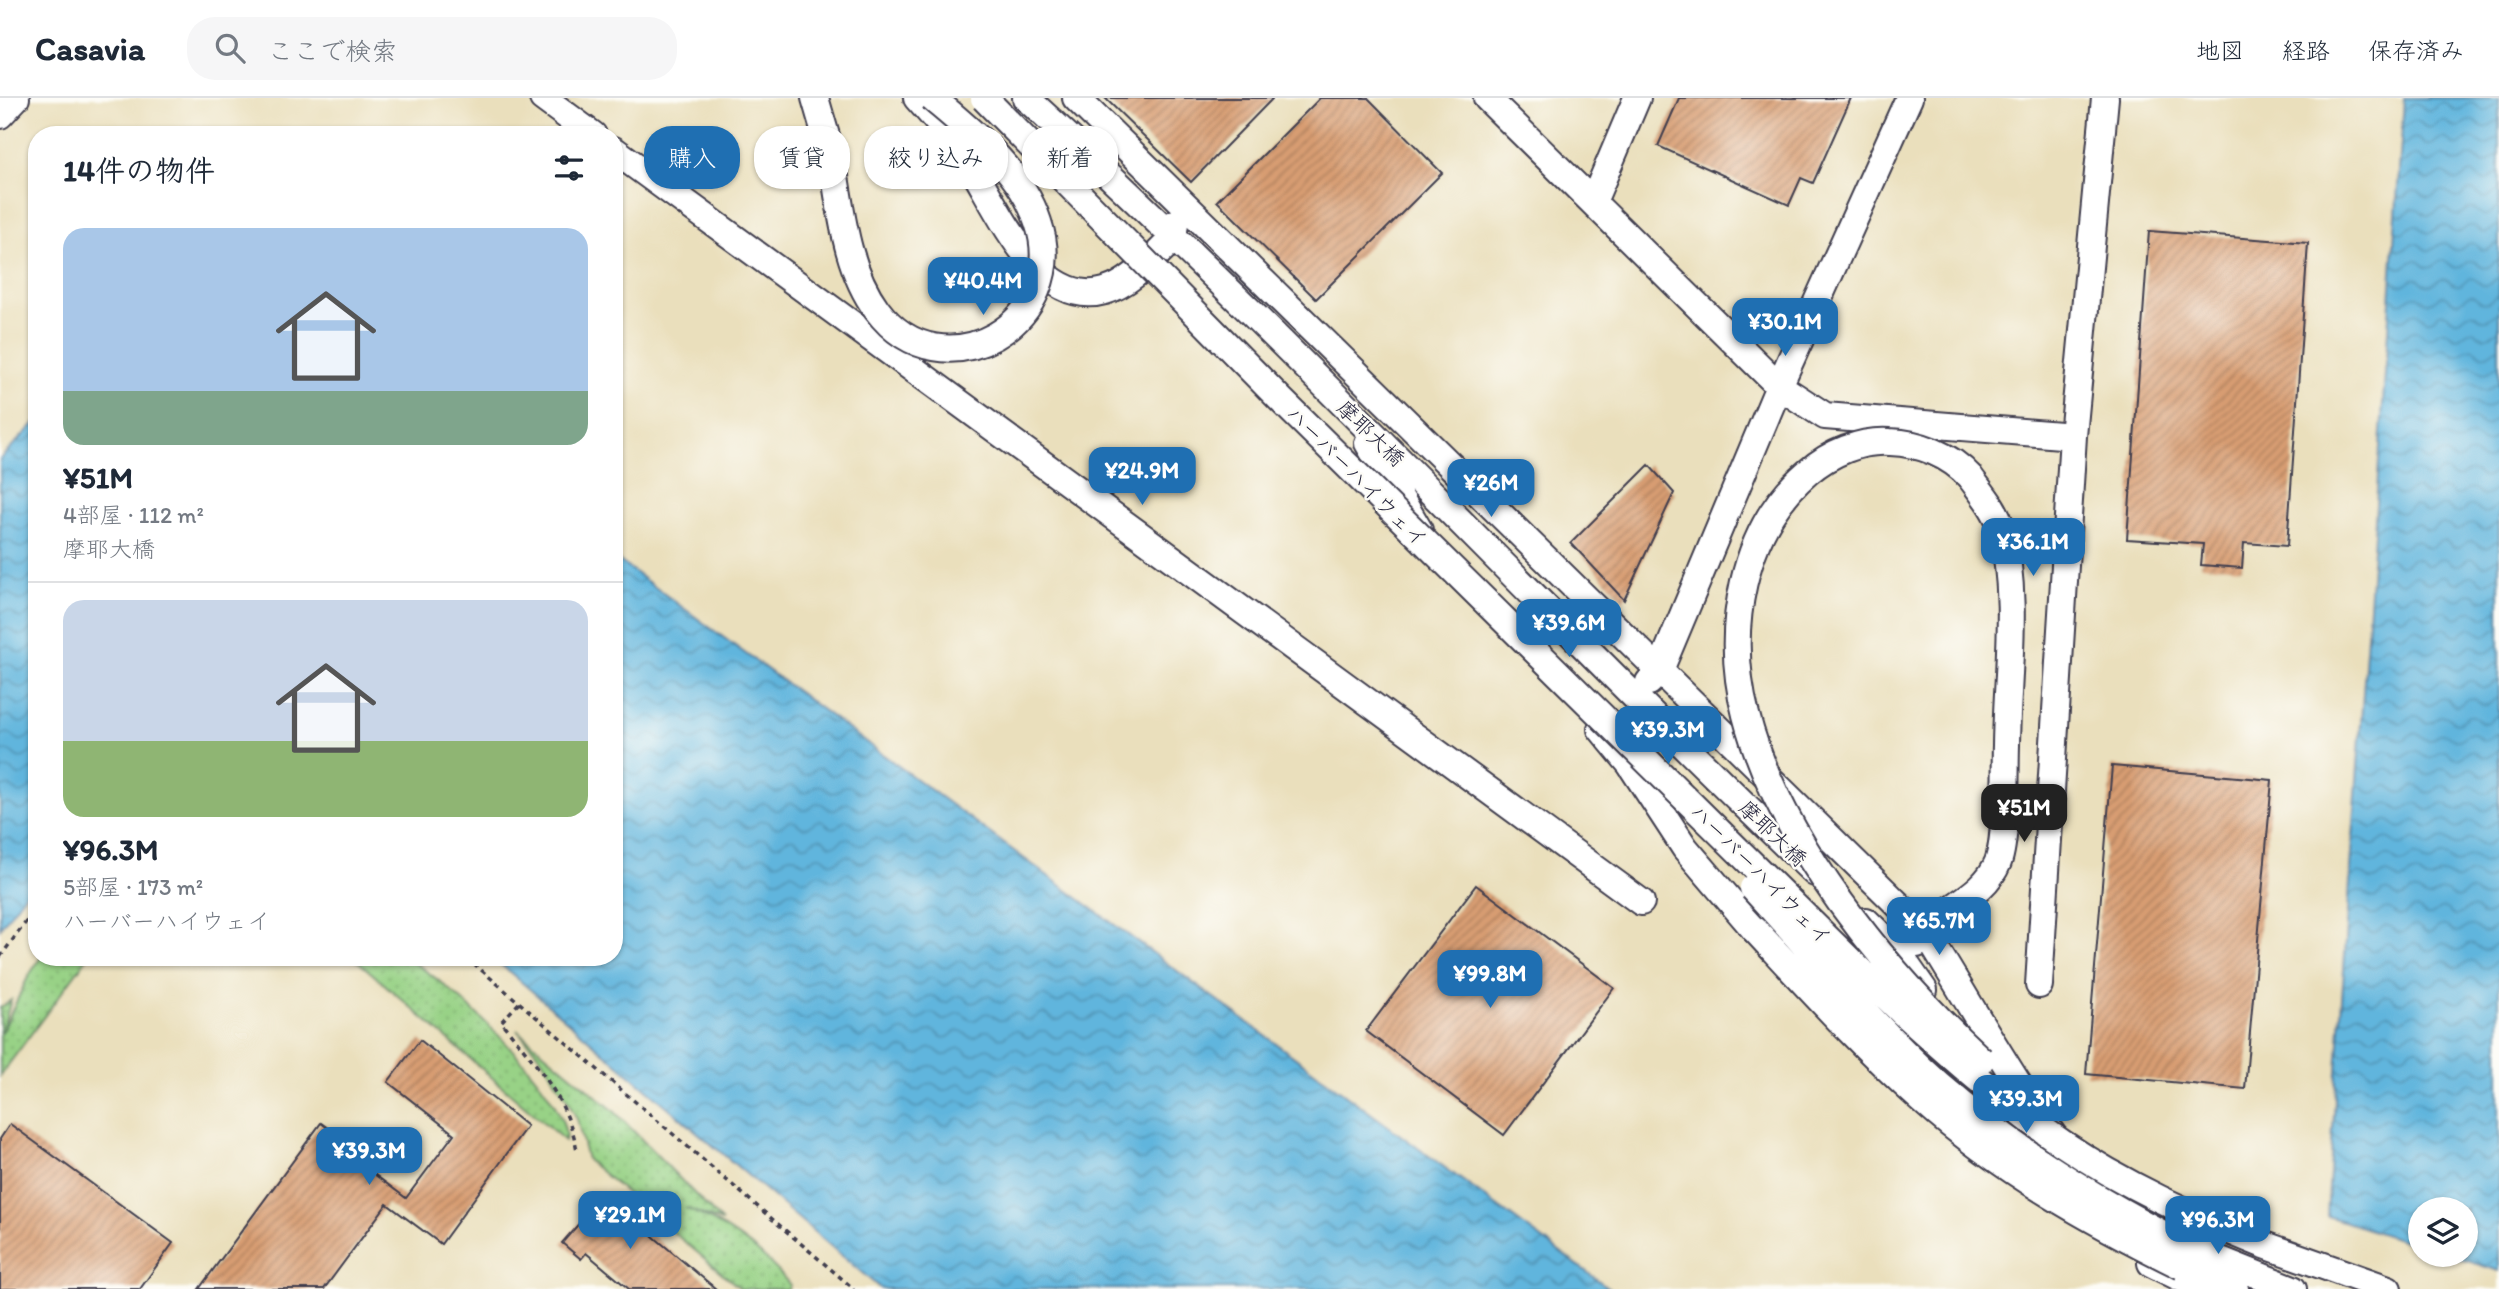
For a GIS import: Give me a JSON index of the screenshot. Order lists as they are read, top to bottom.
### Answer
{
  "streets": {
    "street": ["摩耶大橋", "ハーバーハイウェイ"]
  },
  "page": {
    "header": "Casavia",
    "search": "ここで検索",
    "nav": ["地図", "経路", "保存済み"],
    "chip": [
      "購入",
      "賃貸",
      "絞り込み",
      "新着"
    ],
    "heading": "14件の物件",
    "list": [
      {
        "name": "¥51M",
        "note": "4部屋 · 112 m² · 摩耶大橋"
      },
      {
        "name": "¥96.3M",
        "note": "5部屋 · 173 m² · ハーバーハイウェイ"
      }
    ],
    "price": [
      "¥40.4M",
      "¥30.1M",
      "¥24.9M",
      "¥26M",
      "¥36.1M",
      "¥39.6M",
      "¥39.3M",
      "¥51M",
      "¥65.7M",
      "¥99.8M",
      "¥39.3M",
      "¥39.3M",
      "¥29.1M",
      "¥96.3M"
    ]
  }
}
